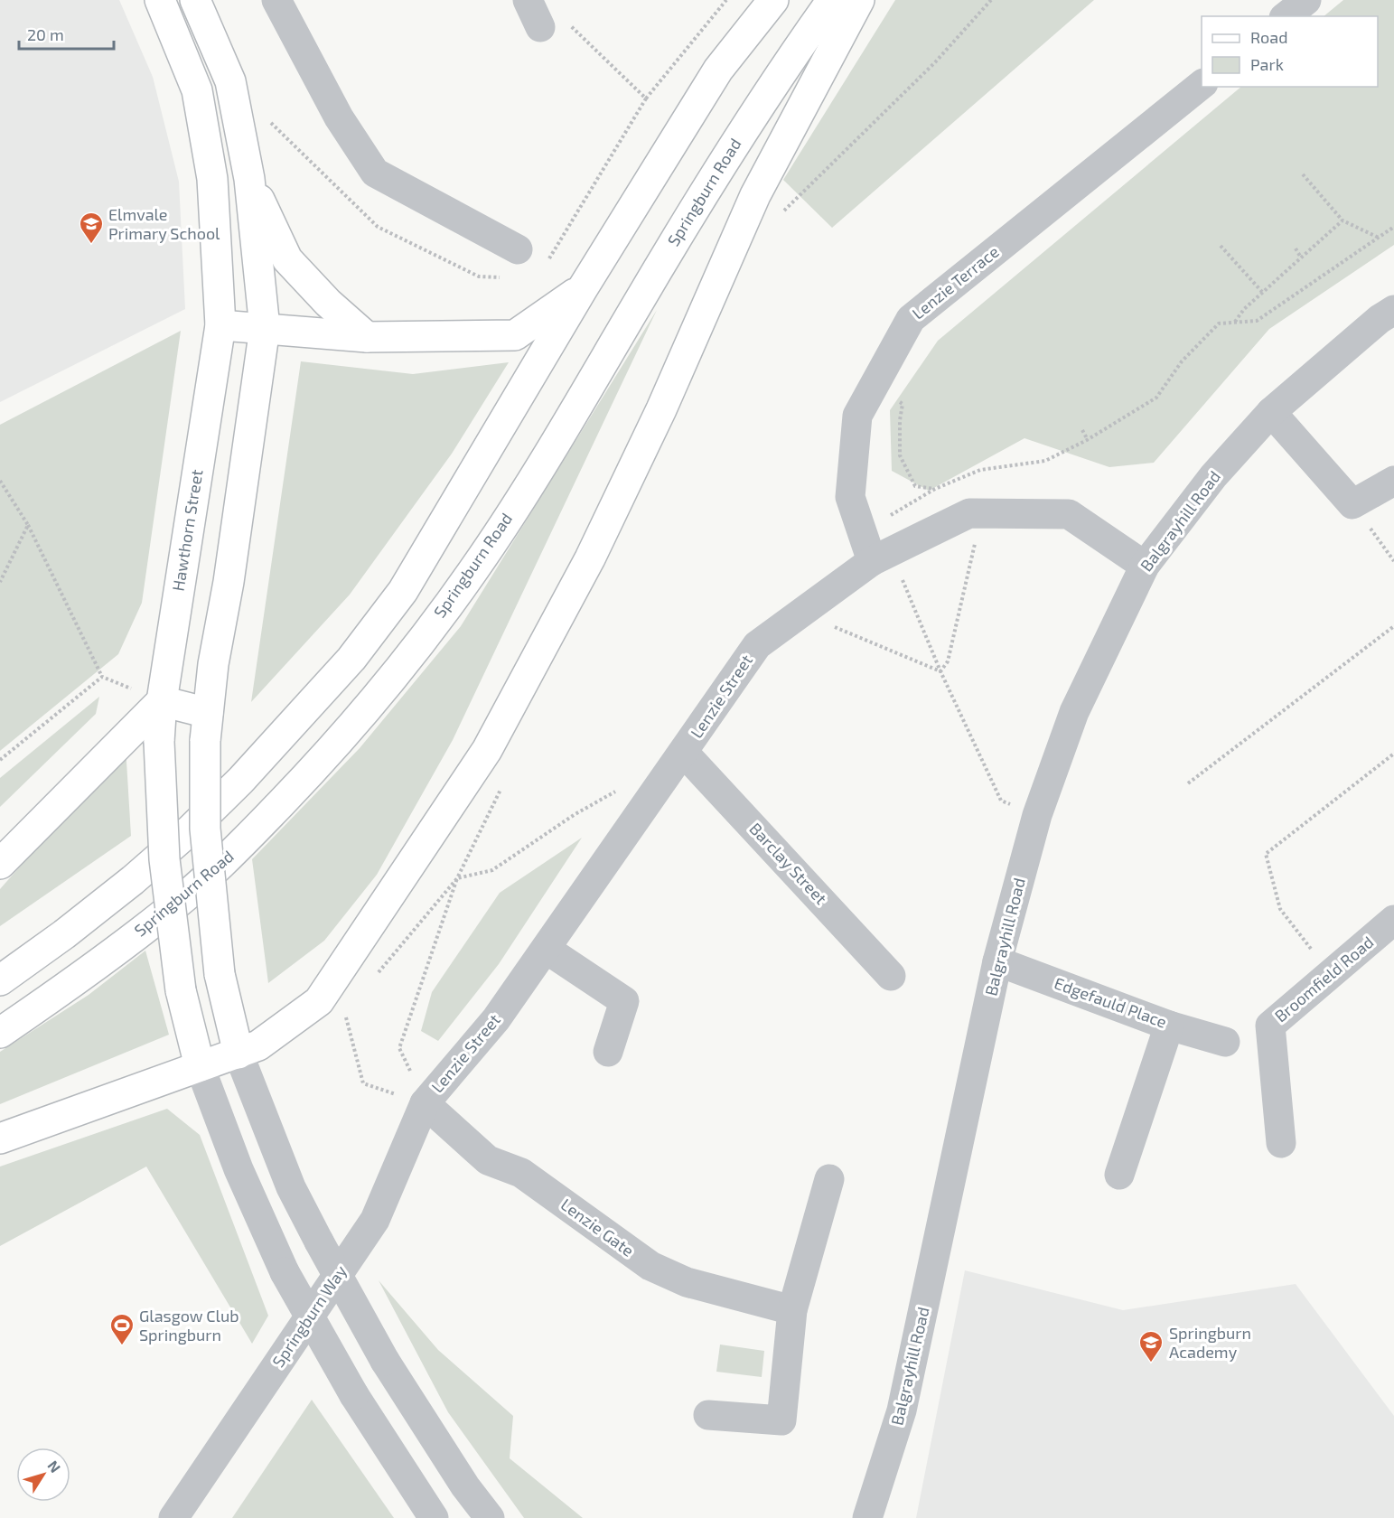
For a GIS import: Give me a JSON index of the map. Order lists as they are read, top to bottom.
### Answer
{
  "streets": {
    "main road": ["Springburn Road", "Hawthorn Street"],
    "street": [
      "Lenzie Terrace",
      "Balgrayhill Road",
      "Lenzie Street",
      "Barclay Street",
      "Broomfield Road",
      "Edgefauld Place",
      "Lenzie Gate",
      "Springburn Way"
    ]
  },
  "crossings": [
    ["Lenzie Terrace", "Lenzie Street"],
    ["Balgrayhill Road", "Lenzie Street"],
    ["Balgrayhill Road", "Edgefauld Place"],
    ["Lenzie Street", "Barclay Street"],
    ["Lenzie Street", "Lenzie Gate"],
    ["Lenzie Street", "Springburn Way"],
    ["Lenzie Gate", "Springburn Way"]
  ],
  "places": {
    "school or university": ["Elmvale Primary School", "Springburn Academy"],
    "sports": ["Glasgow Club Springburn"]
  },
  "legend": ["Road", "Park"],
  "scale_bar": "20 m",
  "north": "top right"
}
